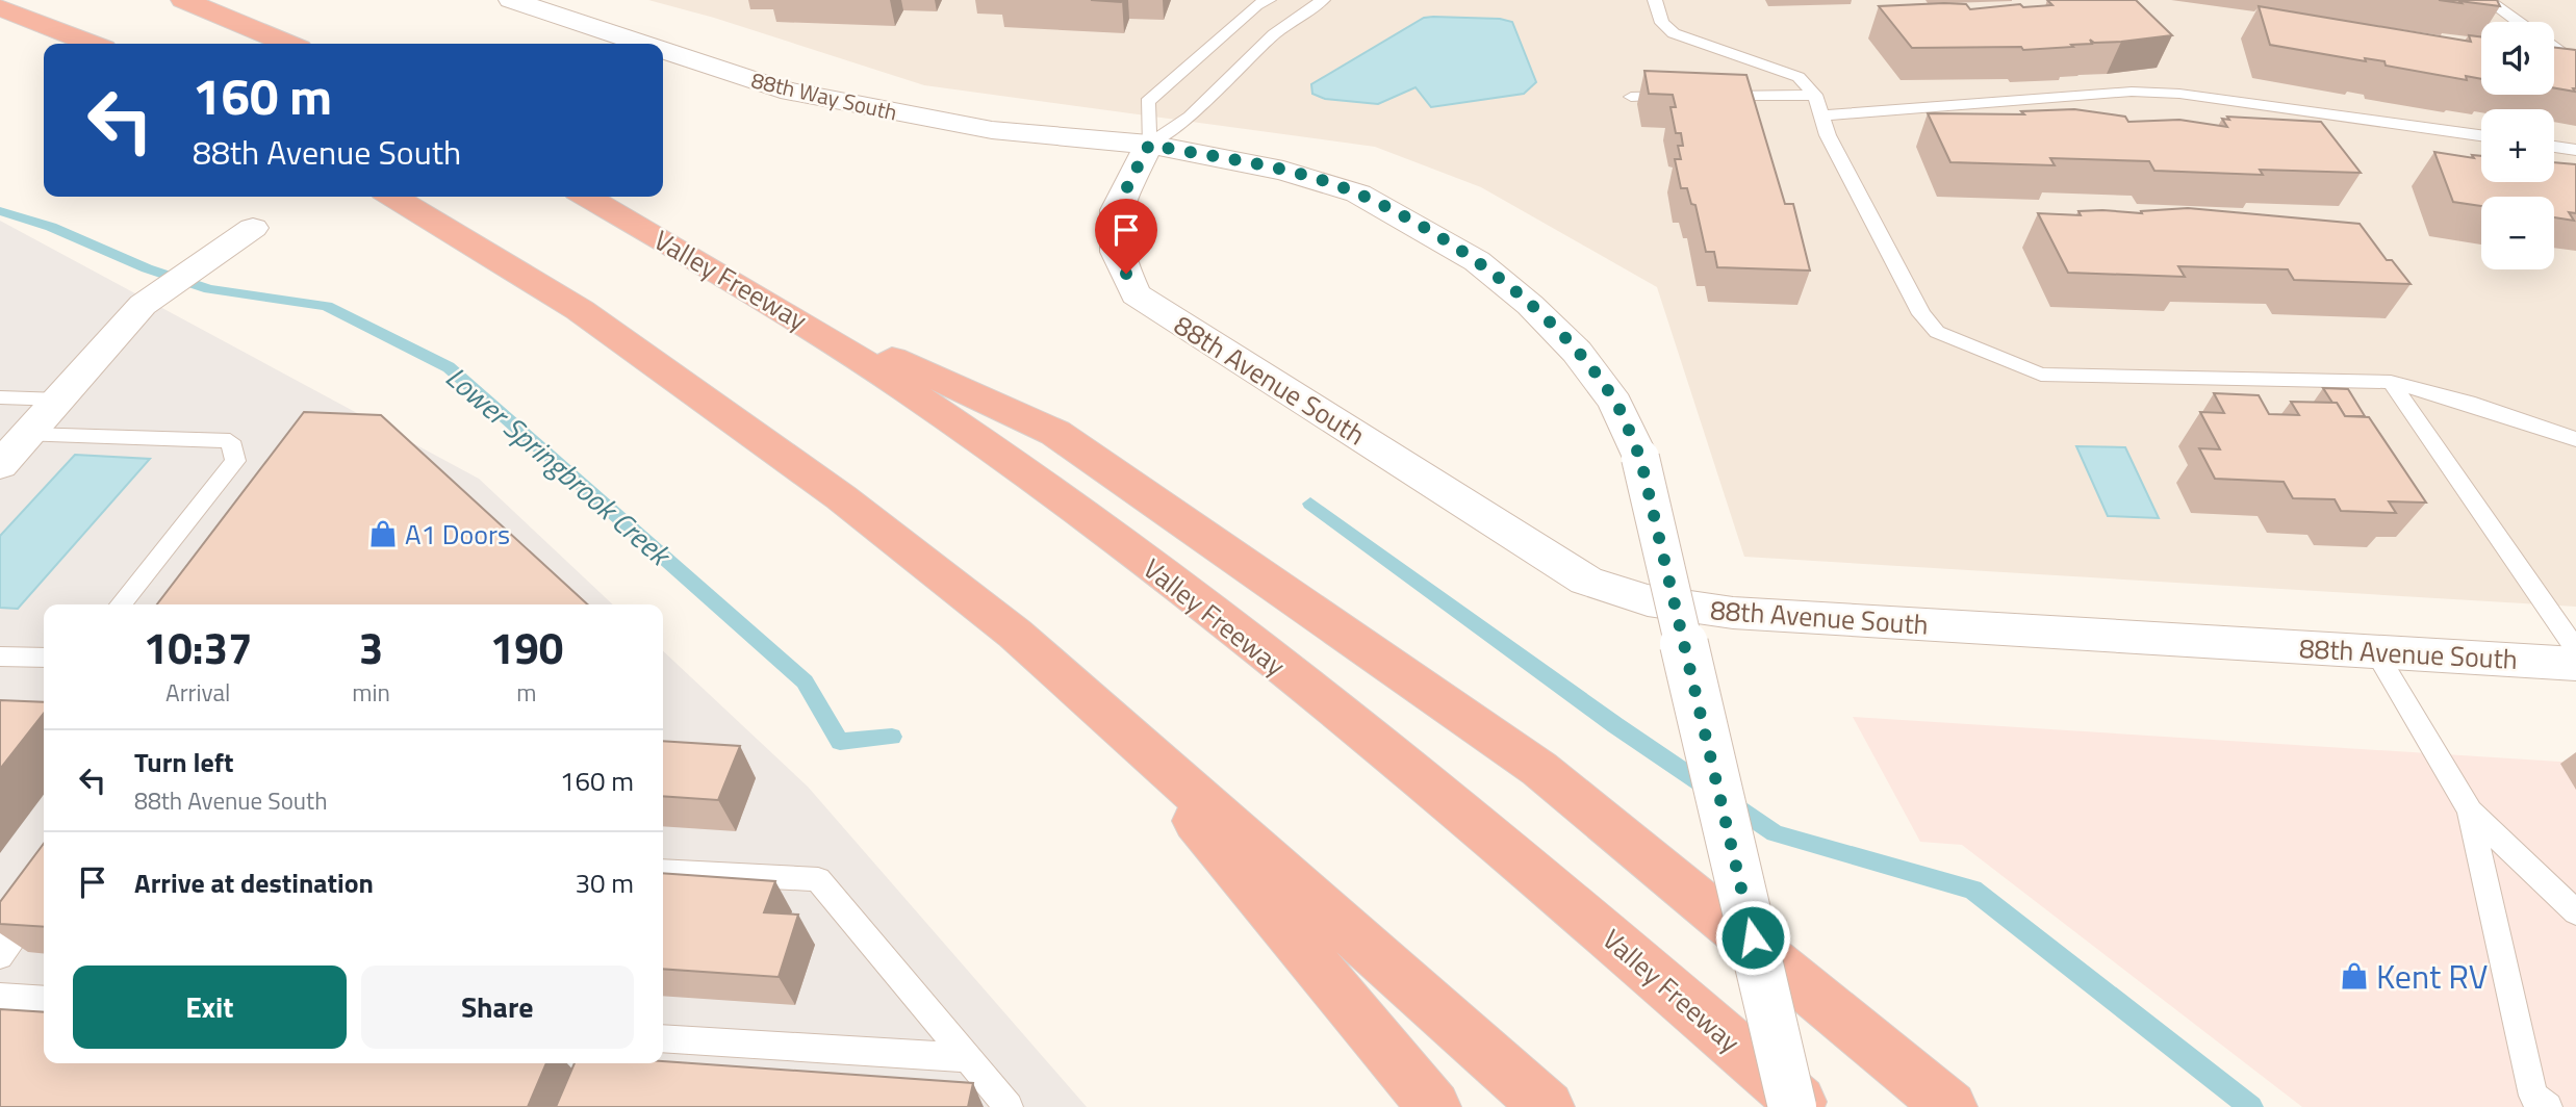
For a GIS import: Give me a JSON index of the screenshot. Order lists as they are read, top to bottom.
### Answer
{
  "streets": {
    "highway": ["Valley Freeway"],
    "street": ["88th Way South", "88th Avenue South"]
  },
  "crossings": [
    ["88th Way South", "88th Avenue South"]
  ],
  "water": ["Lower Springbrook Creek"],
  "places": {
    "shop": ["A1 Doors", "Kent RV"]
  },
  "page": {
    "map_buttons": ["+", "−"],
    "turn": ["160 m", "88th Avenue South"],
    "eta": [
      "10:37",
      "Arrival",
      "3",
      "min",
      "190",
      "m"
    ],
    "list": [
      {
        "name": "Turn left",
        "note": "88th Avenue South",
        "value": "160 m"
      },
      {
        "name": "Arrive at destination",
        "value": "30 m"
      }
    ],
    "buttons": ["Exit", "Share"]
  }
}
